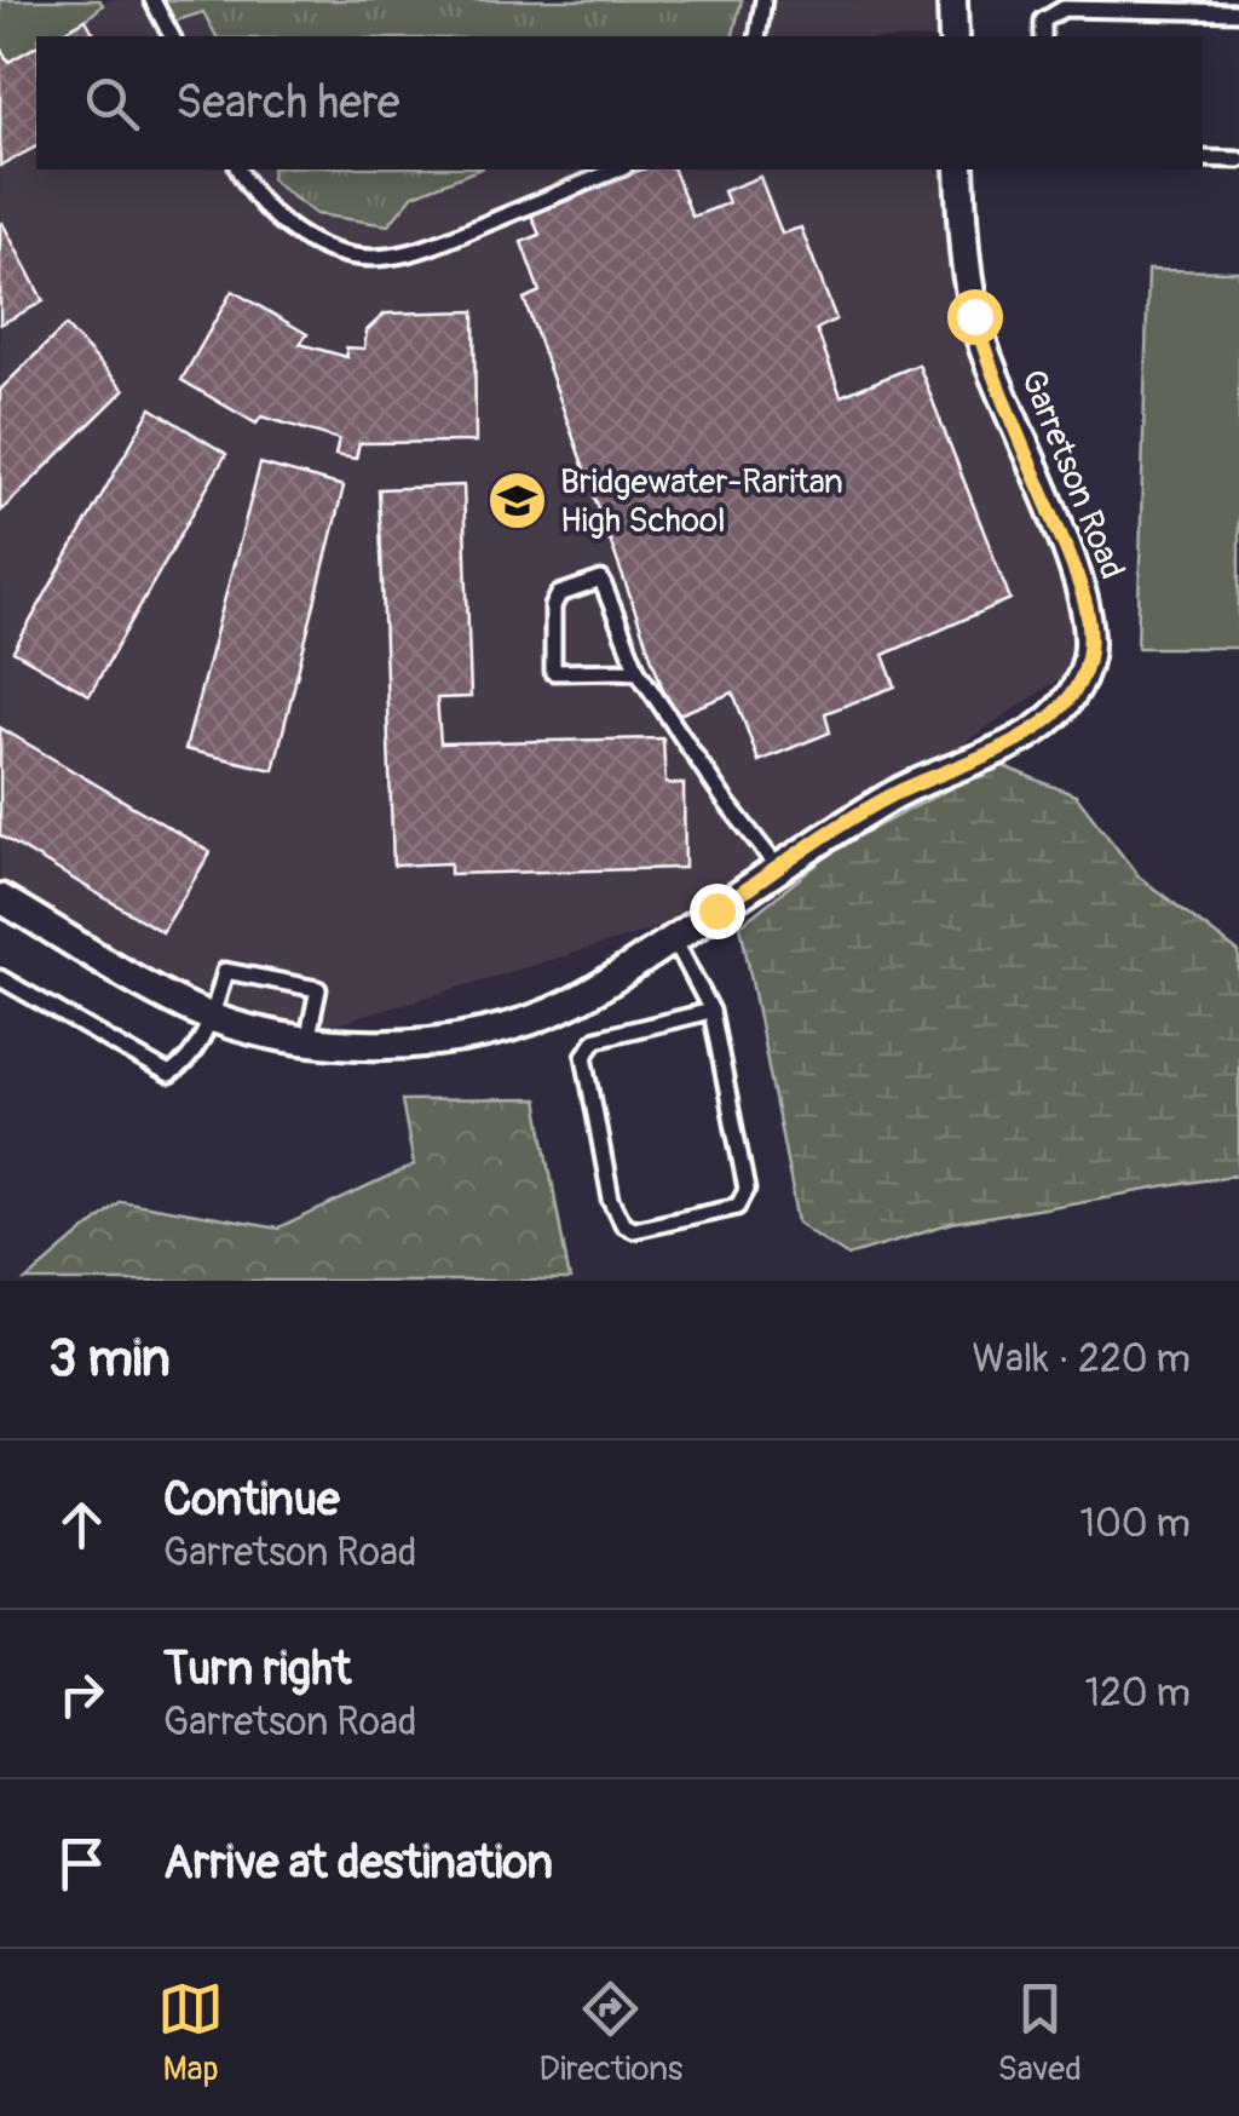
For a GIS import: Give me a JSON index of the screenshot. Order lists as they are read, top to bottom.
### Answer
{
  "streets": {
    "street": ["Garretson Road"]
  },
  "places": {
    "school or university": ["Bridgewater-Raritan High School"]
  },
  "page": {
    "search": "Search here",
    "heading": ["3 min", "Walk · 220 m"],
    "list": [
      ["Continue", "Garretson Road", "100 m"],
      ["Turn right", "Garretson Road", "120 m"],
      "Arrive at destination"
    ],
    "nav": ["Map", "Directions", "Saved"]
  }
}
